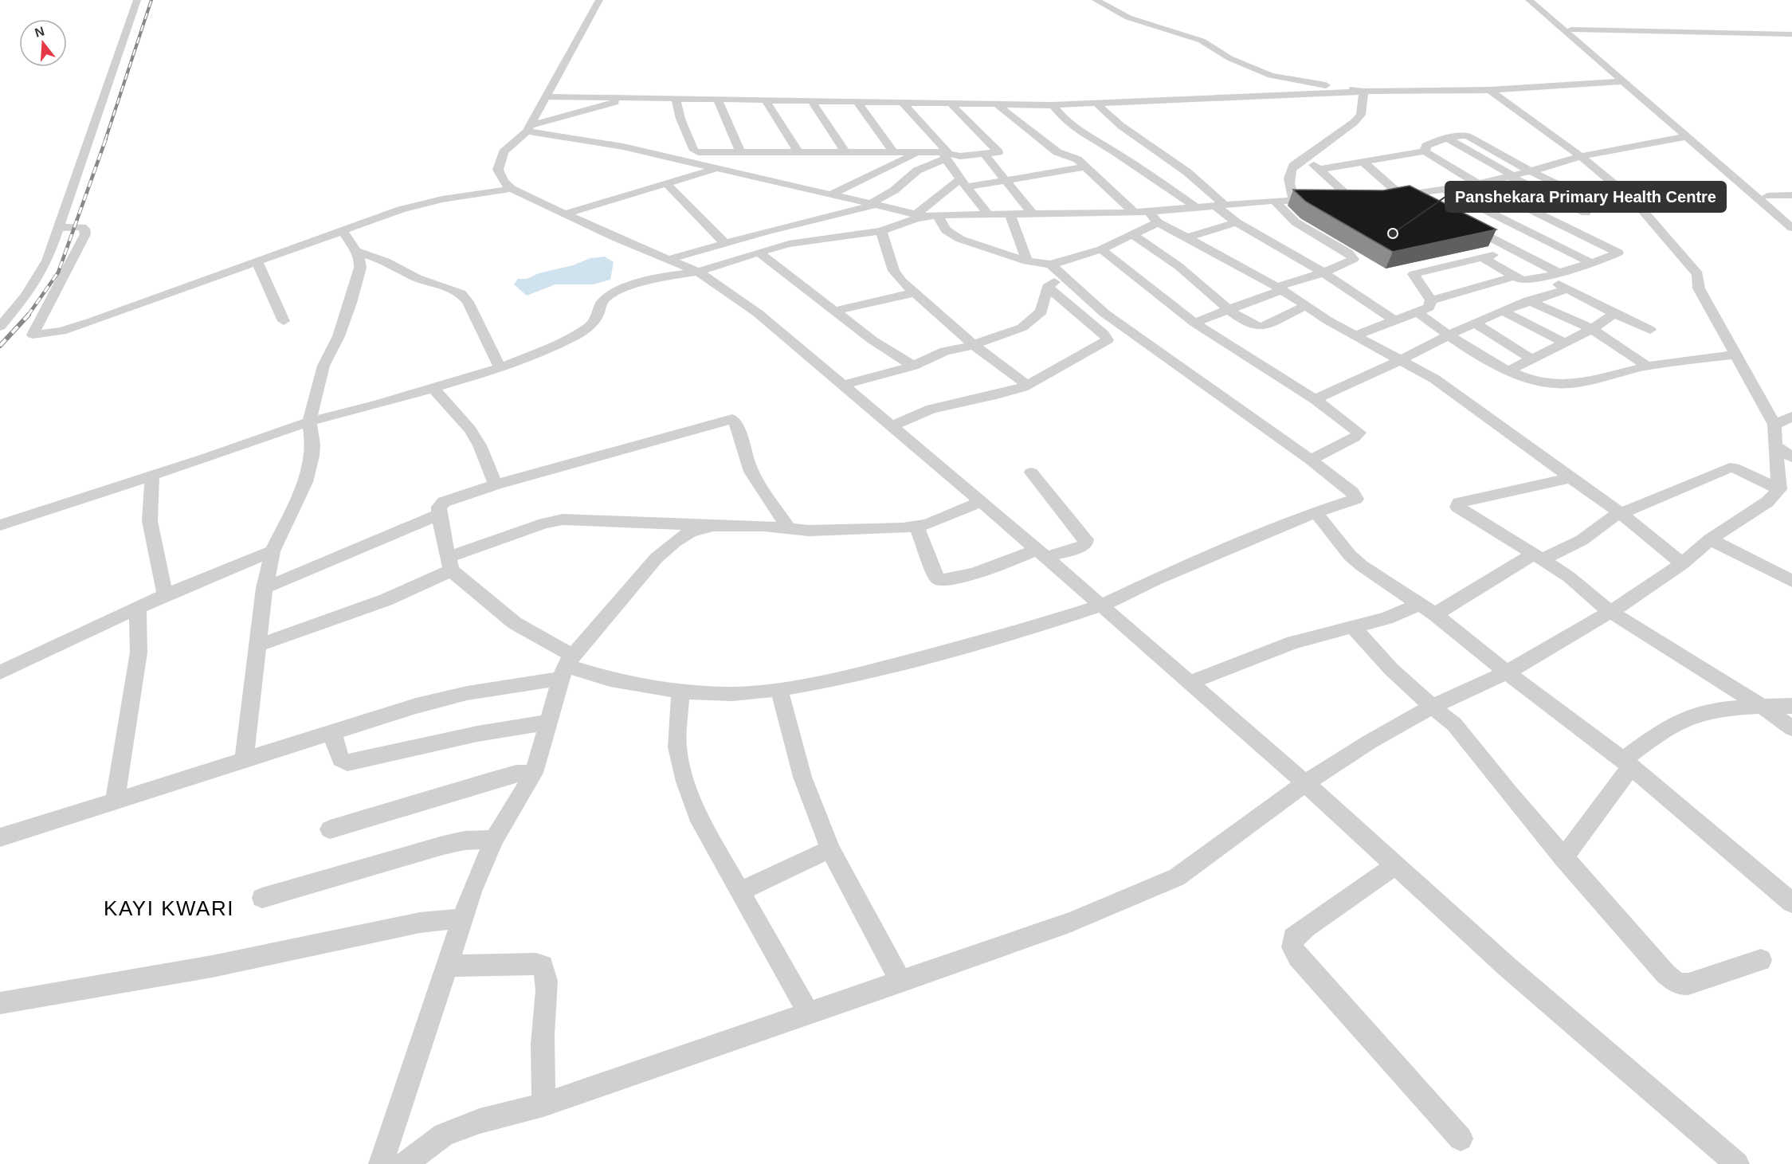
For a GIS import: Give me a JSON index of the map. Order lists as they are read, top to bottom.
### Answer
{
  "districts": ["KAYI KWARI"],
  "places": ["Panshekara Primary Health Centre"],
  "north": "top"
}
